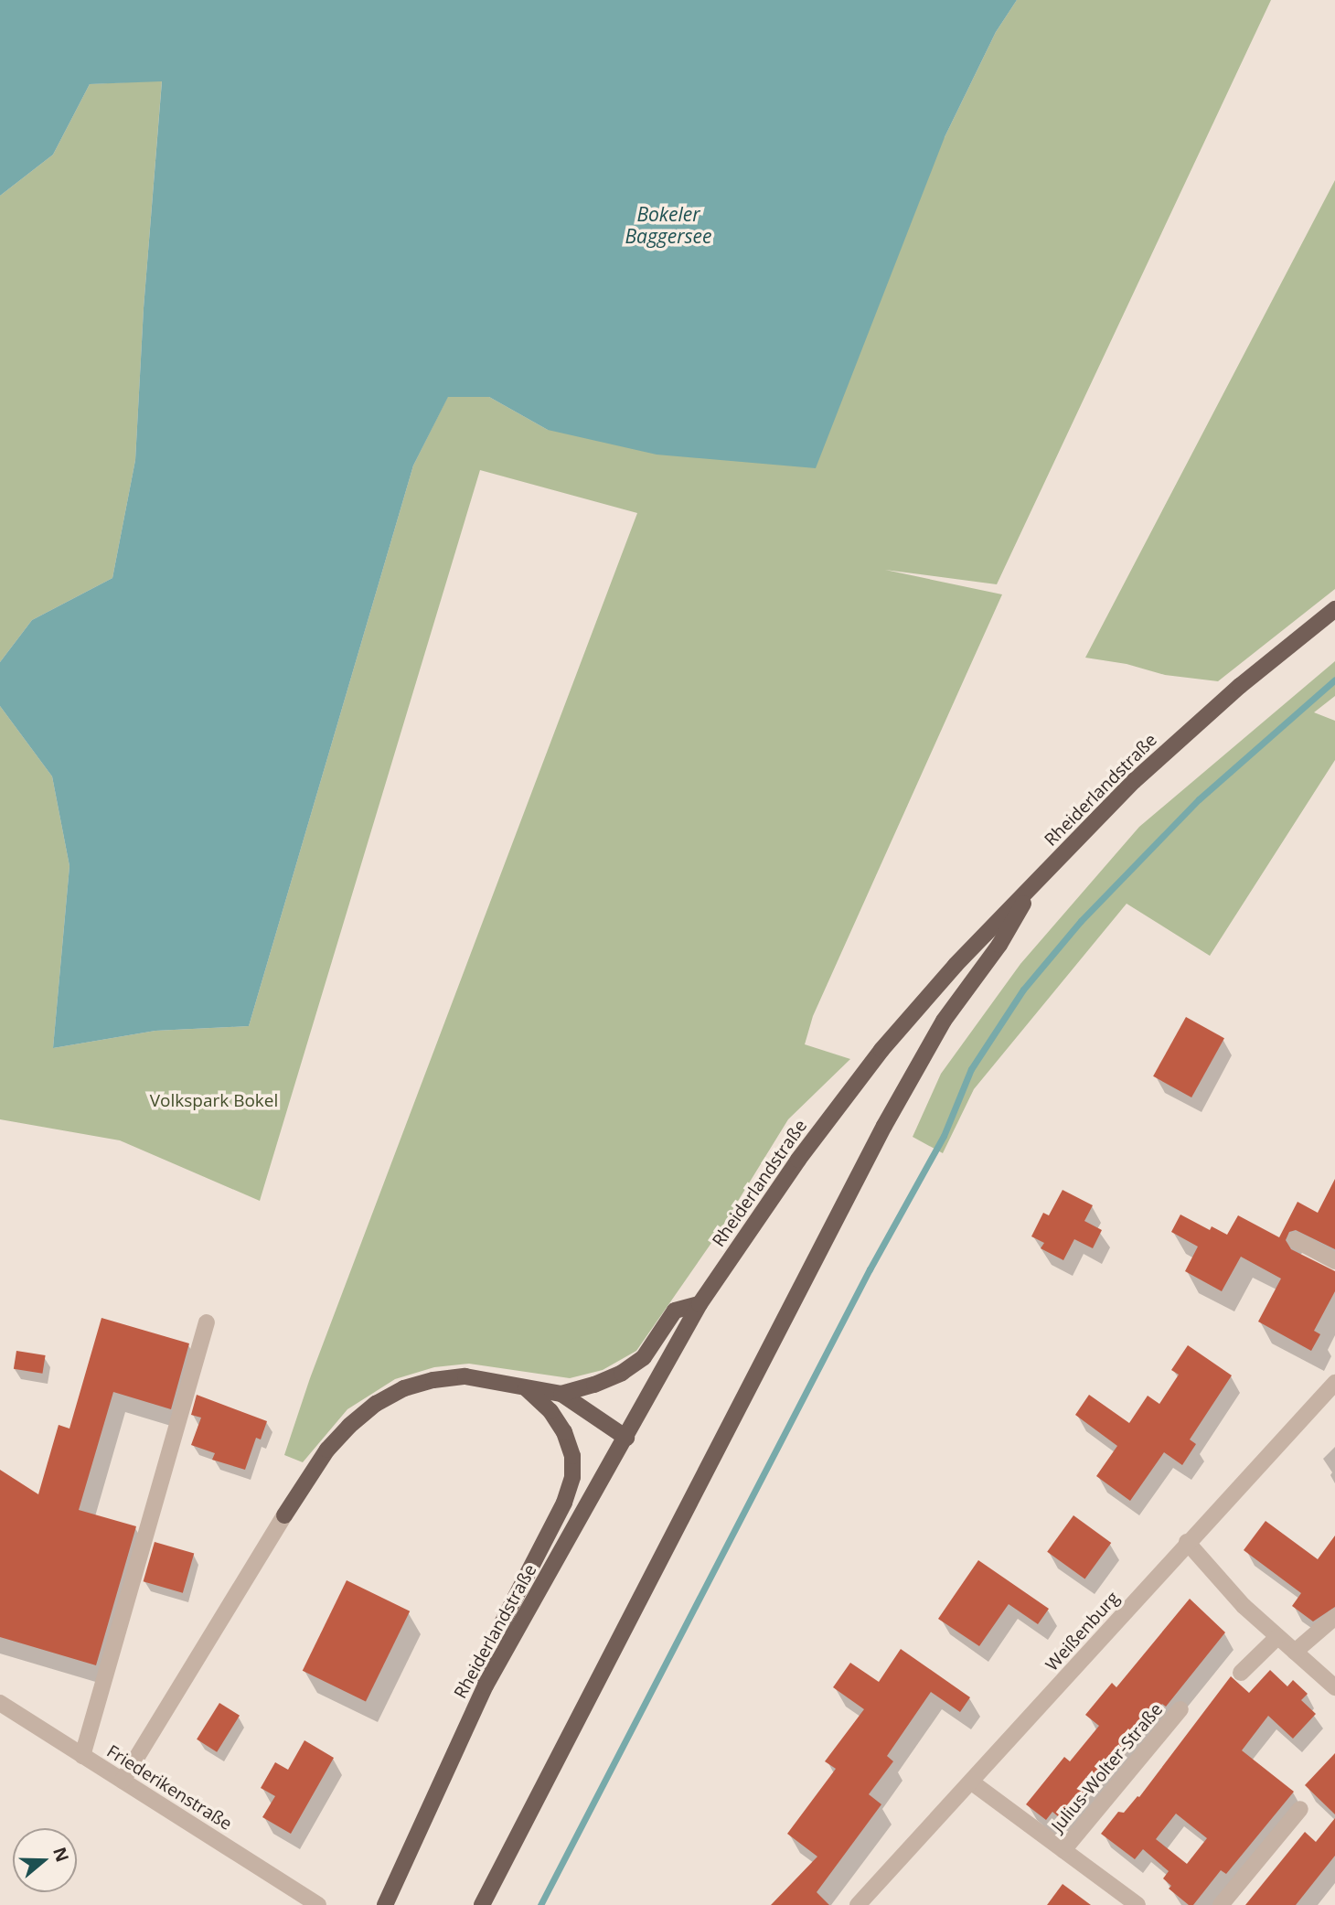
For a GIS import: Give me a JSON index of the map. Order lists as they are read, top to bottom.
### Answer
{
  "streets": {
    "main road": ["Rheiderlandstraße"],
    "street": ["Weißenburg", "Julius-Wolter-Straße", "Friederikenstraße"]
  },
  "crossings": [
    ["Weißenburg", "Julius-Wolter-Straße"]
  ],
  "water": ["Bokeler Baggersee"],
  "parks": ["Volkspark Bokel"],
  "north": "right"
}
